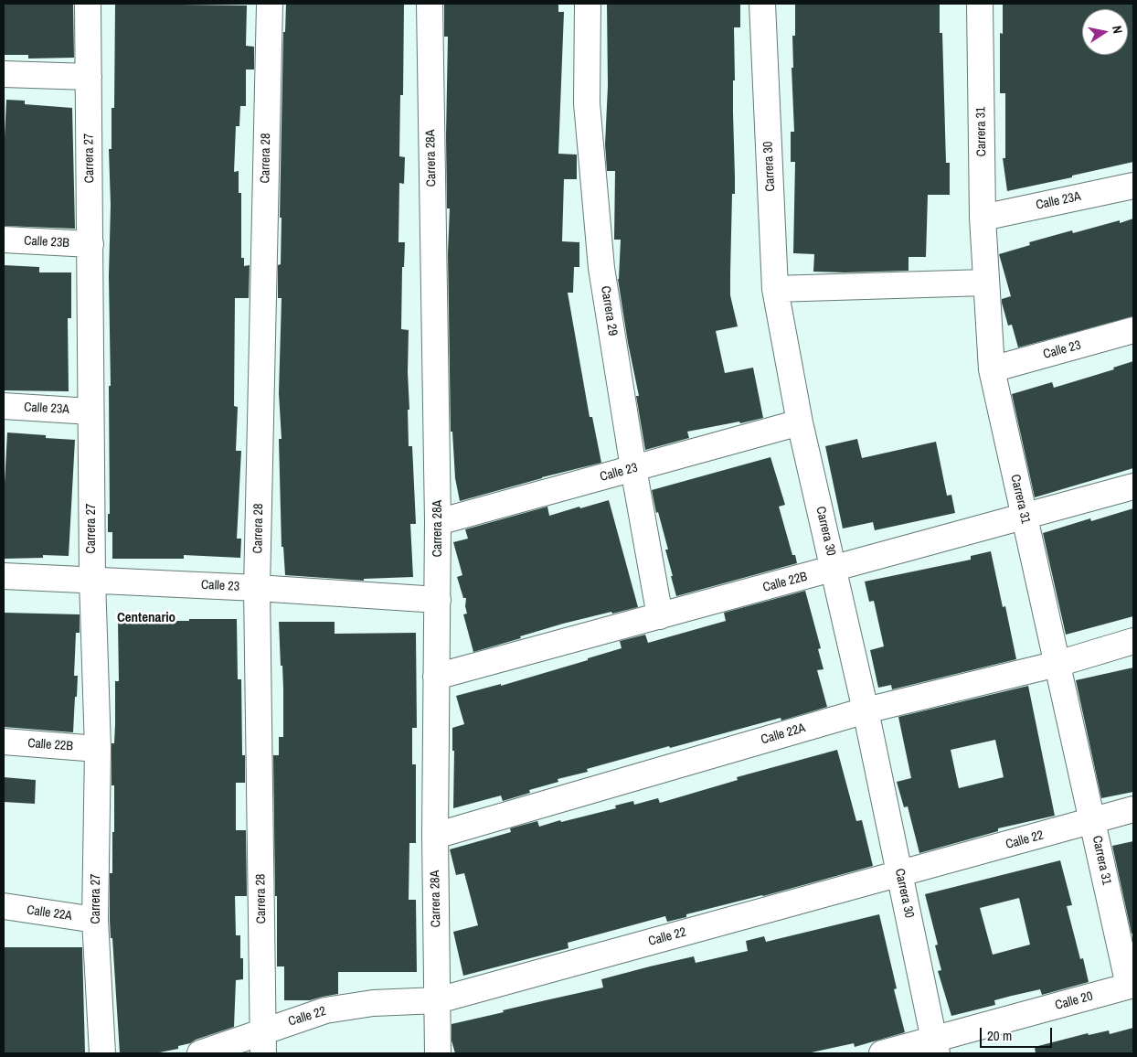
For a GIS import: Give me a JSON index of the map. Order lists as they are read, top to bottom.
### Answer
{
  "streets": {
    "street": [
      "Carrera 31",
      "Carrera 27",
      "Carrera 28",
      "Carrera 28A",
      "Carrera 30",
      "Calle 23A",
      "Calle 23B",
      "Carrera 29",
      "Calle 23",
      "Calle 22B",
      "Calle 22A",
      "Calle 22",
      "Calle 20"
    ]
  },
  "crossings": [
    ["Carrera 31", "Calle 23A"],
    ["Carrera 31", "Calle 23"],
    ["Carrera 31", "Calle 22B"],
    ["Carrera 31", "Calle 22A"],
    ["Carrera 31", "Calle 22"],
    ["Carrera 31", "Calle 20"],
    ["Carrera 27", "Calle 23A"],
    ["Carrera 27", "Calle 23B"],
    ["Carrera 27", "Calle 23"],
    ["Carrera 27", "Calle 22B"],
    ["Carrera 27", "Calle 22A"],
    ["Carrera 28", "Calle 23"],
    ["Carrera 28", "Calle 22"],
    ["Carrera 28A", "Calle 23"],
    ["Carrera 28A", "Calle 22B"],
    ["Carrera 28A", "Calle 22A"],
    ["Carrera 28A", "Calle 22"],
    ["Carrera 30", "Calle 23"],
    ["Carrera 30", "Calle 22B"],
    ["Carrera 30", "Calle 22A"],
    ["Carrera 30", "Calle 22"],
    ["Carrera 30", "Calle 20"],
    ["Carrera 29", "Calle 23"],
    ["Carrera 29", "Calle 22B"]
  ],
  "districts": ["Centenario"],
  "scale_bar": "20 m",
  "north": "right"
}
